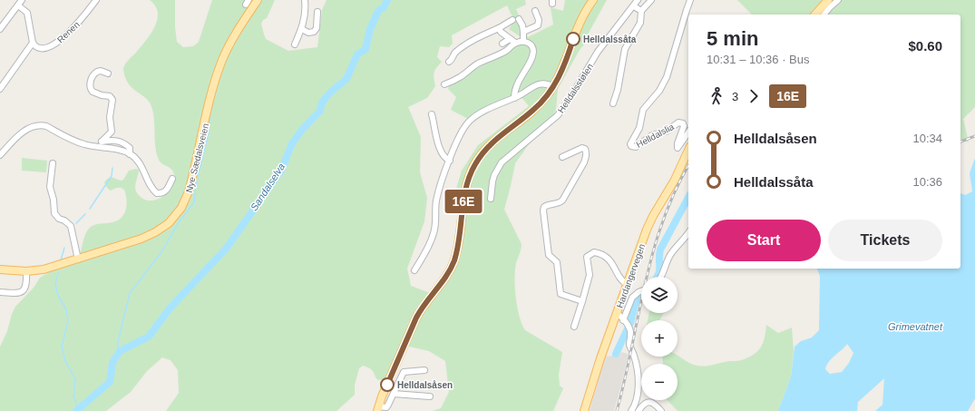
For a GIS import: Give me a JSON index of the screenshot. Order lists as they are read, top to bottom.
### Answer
{
  "streets": {
    "main road": ["Nye Sædalsveien", "Hardangervegen"],
    "street": ["Renen", "Helldalsstølen", "Helldalslia"]
  },
  "water": ["Sandalselva", "Grimevatnet"],
  "places": ["Helldalssåta", "Helldalsåsen"],
  "lines": ["bus line 16E"],
  "page": {
    "on_map": "16E",
    "heading": ["5 min", "10:31 – 10:36 · Bus", "$0.60"],
    "legs": ["3", "16E"],
    "list": [
      {
        "name": "Helldalsåsen",
        "value": "10:34"
      },
      {
        "name": "Helldalssåta",
        "value": "10:36"
      }
    ],
    "buttons": ["Start", "Tickets"],
    "map_buttons": ["+", "−"]
  }
}
